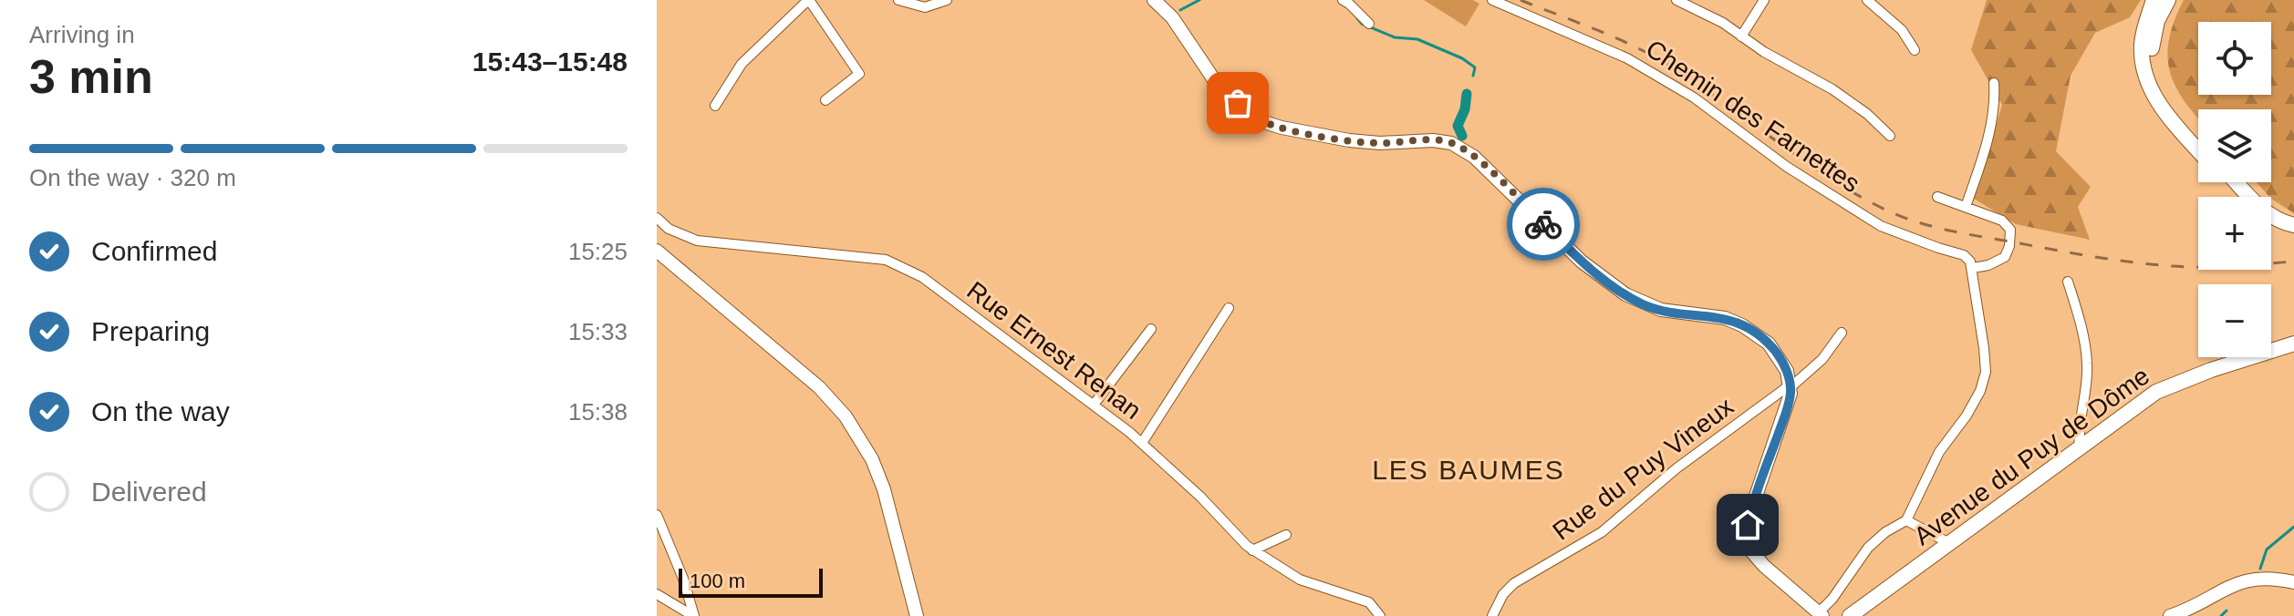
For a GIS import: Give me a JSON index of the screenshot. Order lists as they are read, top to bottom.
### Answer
{
  "streets": {
    "main road": ["Avenue du Puy de Dôme"],
    "street": ["Chemin des Farnettes", "Rue Ernest Renan", "Rue du Puy Vineux"]
  },
  "districts": ["LES BAUMES"],
  "scale_bar": "100 m",
  "page": {
    "heading": ["3 min", "Arriving in", "15:43–15:48"],
    "map_buttons": ["+", "−"],
    "bar": "On the way · 320 m",
    "list": [
      ["Confirmed", "15:25"],
      ["Preparing", "15:33"],
      ["On the way", "15:38"],
      "Delivered"
    ],
    "scale": "100 m"
  }
}
